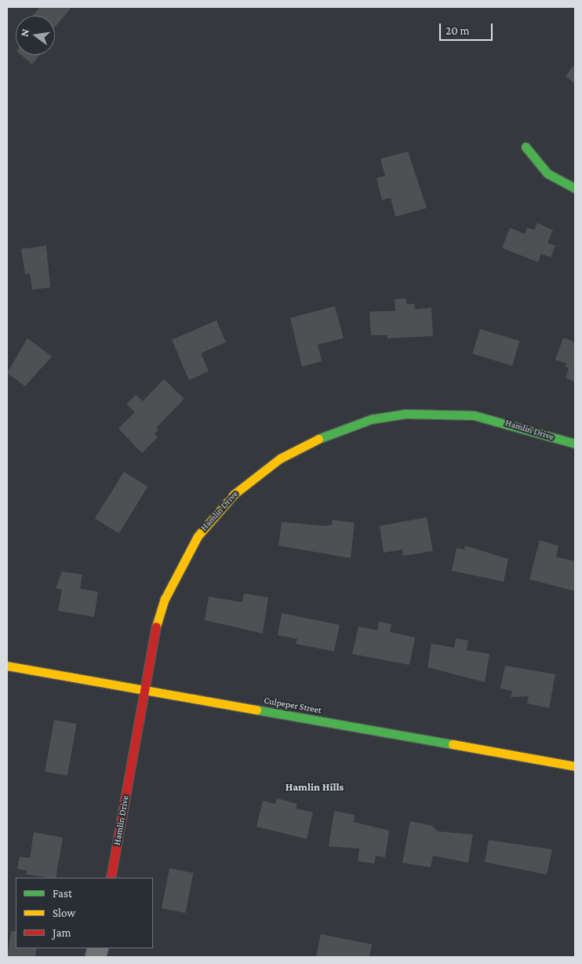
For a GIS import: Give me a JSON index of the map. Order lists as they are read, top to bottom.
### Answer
{
  "streets": {
    "street": ["Hamlin Drive", "Culpeper Street"]
  },
  "crossings": [
    ["Hamlin Drive", "Culpeper Street"]
  ],
  "districts": ["Hamlin Hills"],
  "legend": ["Fast", "Slow", "Jam"],
  "scale_bar": "20 m",
  "north": "left"
}
